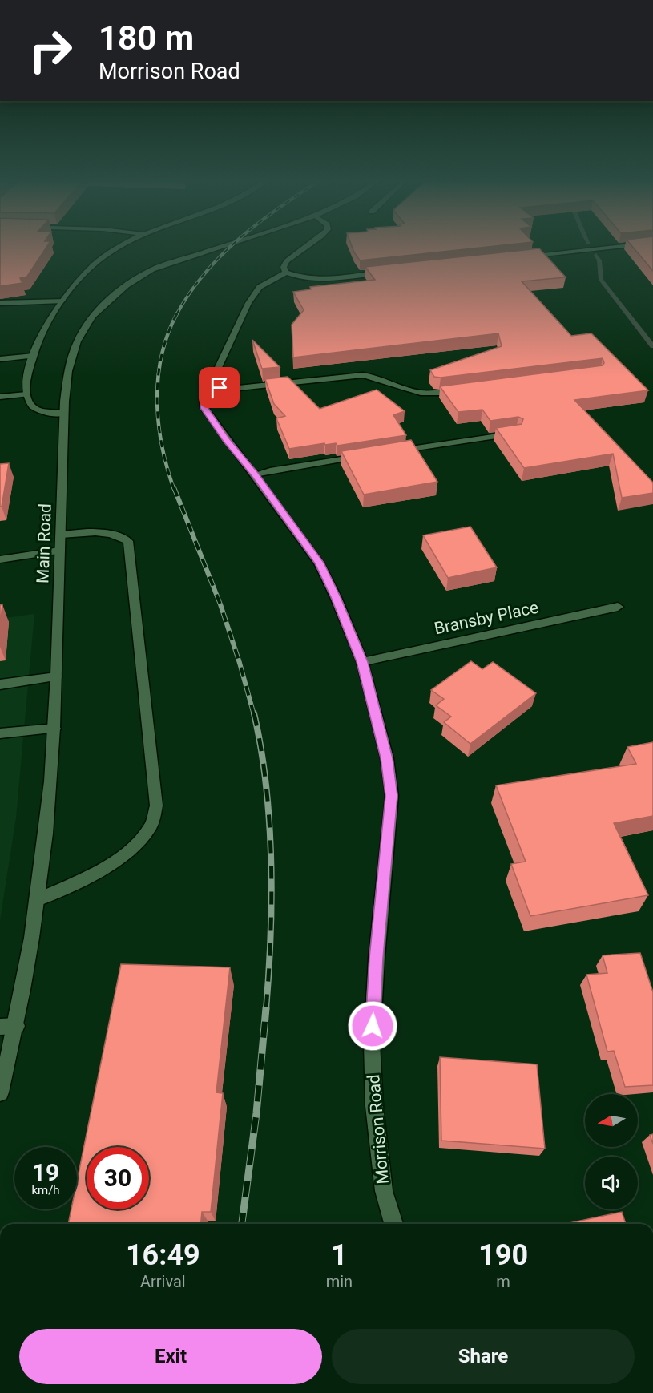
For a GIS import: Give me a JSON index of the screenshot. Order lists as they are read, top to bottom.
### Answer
{
  "streets": {
    "street": ["Main Road", "Bransby Place", "Morrison Road"]
  },
  "crossings": [
    ["Bransby Place", "Morrison Road"]
  ],
  "north": "left",
  "page": {
    "turn": ["180 m", "Morrison Road"],
    "speed": "19 km/h",
    "limit": "30",
    "eta": [
      "16:49",
      "Arrival",
      "1",
      "min",
      "190",
      "m"
    ],
    "buttons": ["Exit", "Share"]
  }
}
